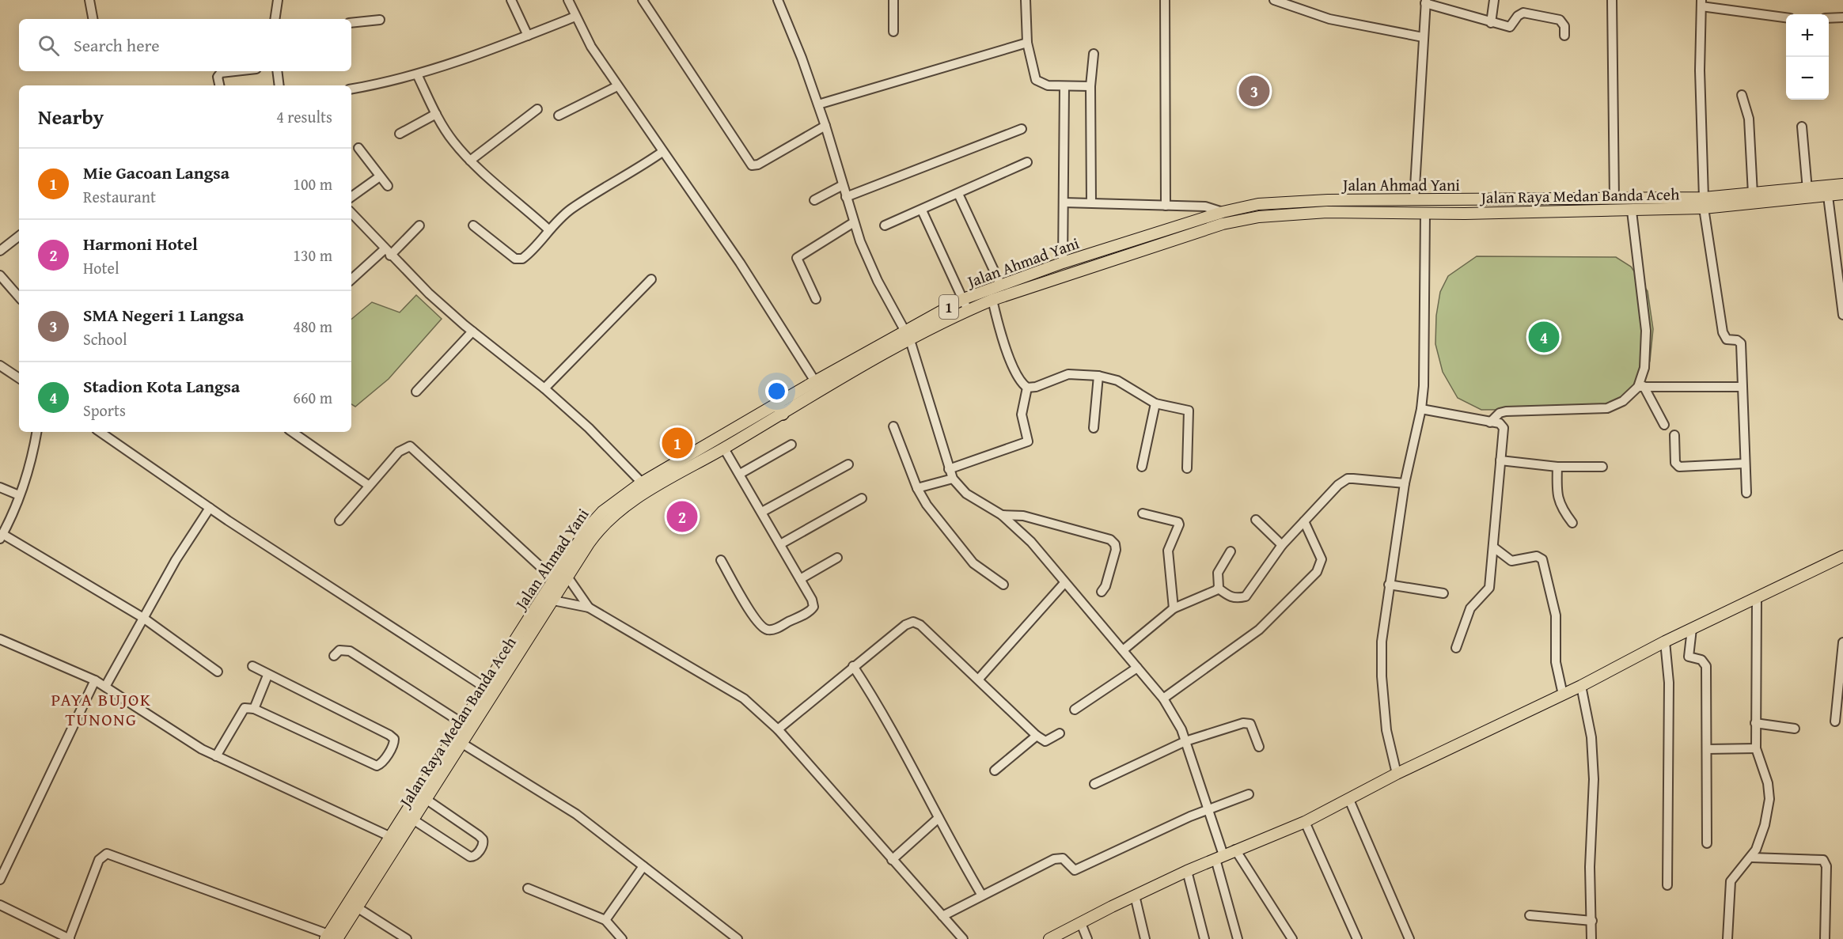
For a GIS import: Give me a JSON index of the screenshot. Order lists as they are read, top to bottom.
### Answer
{
  "streets": {
    "main road": ["Jalan Ahmad Yani", "Jalan Raya Medan Banda Aceh", "1"]
  },
  "crossings": [
    ["Jalan Ahmad Yani", "Jalan Raya Medan Banda Aceh"]
  ],
  "districts": ["PAYA BUJOK TUNONG"],
  "page": {
    "map_buttons": ["+", "−"],
    "search": "Search here",
    "pins": [
      "3",
      "4",
      "1",
      "2"
    ],
    "heading": ["Nearby", "4 results"],
    "list": [
      {
        "mark": "1",
        "name": "Mie Gacoan Langsa",
        "note": "Restaurant",
        "value": "100 m"
      },
      {
        "mark": "2",
        "name": "Harmoni Hotel",
        "note": "Hotel",
        "value": "130 m"
      },
      {
        "mark": "3",
        "name": "SMA Negeri 1 Langsa",
        "note": "School",
        "value": "480 m"
      },
      {
        "mark": "4",
        "name": "Stadion Kota Langsa",
        "note": "Sports",
        "value": "660 m"
      }
    ]
  }
}
